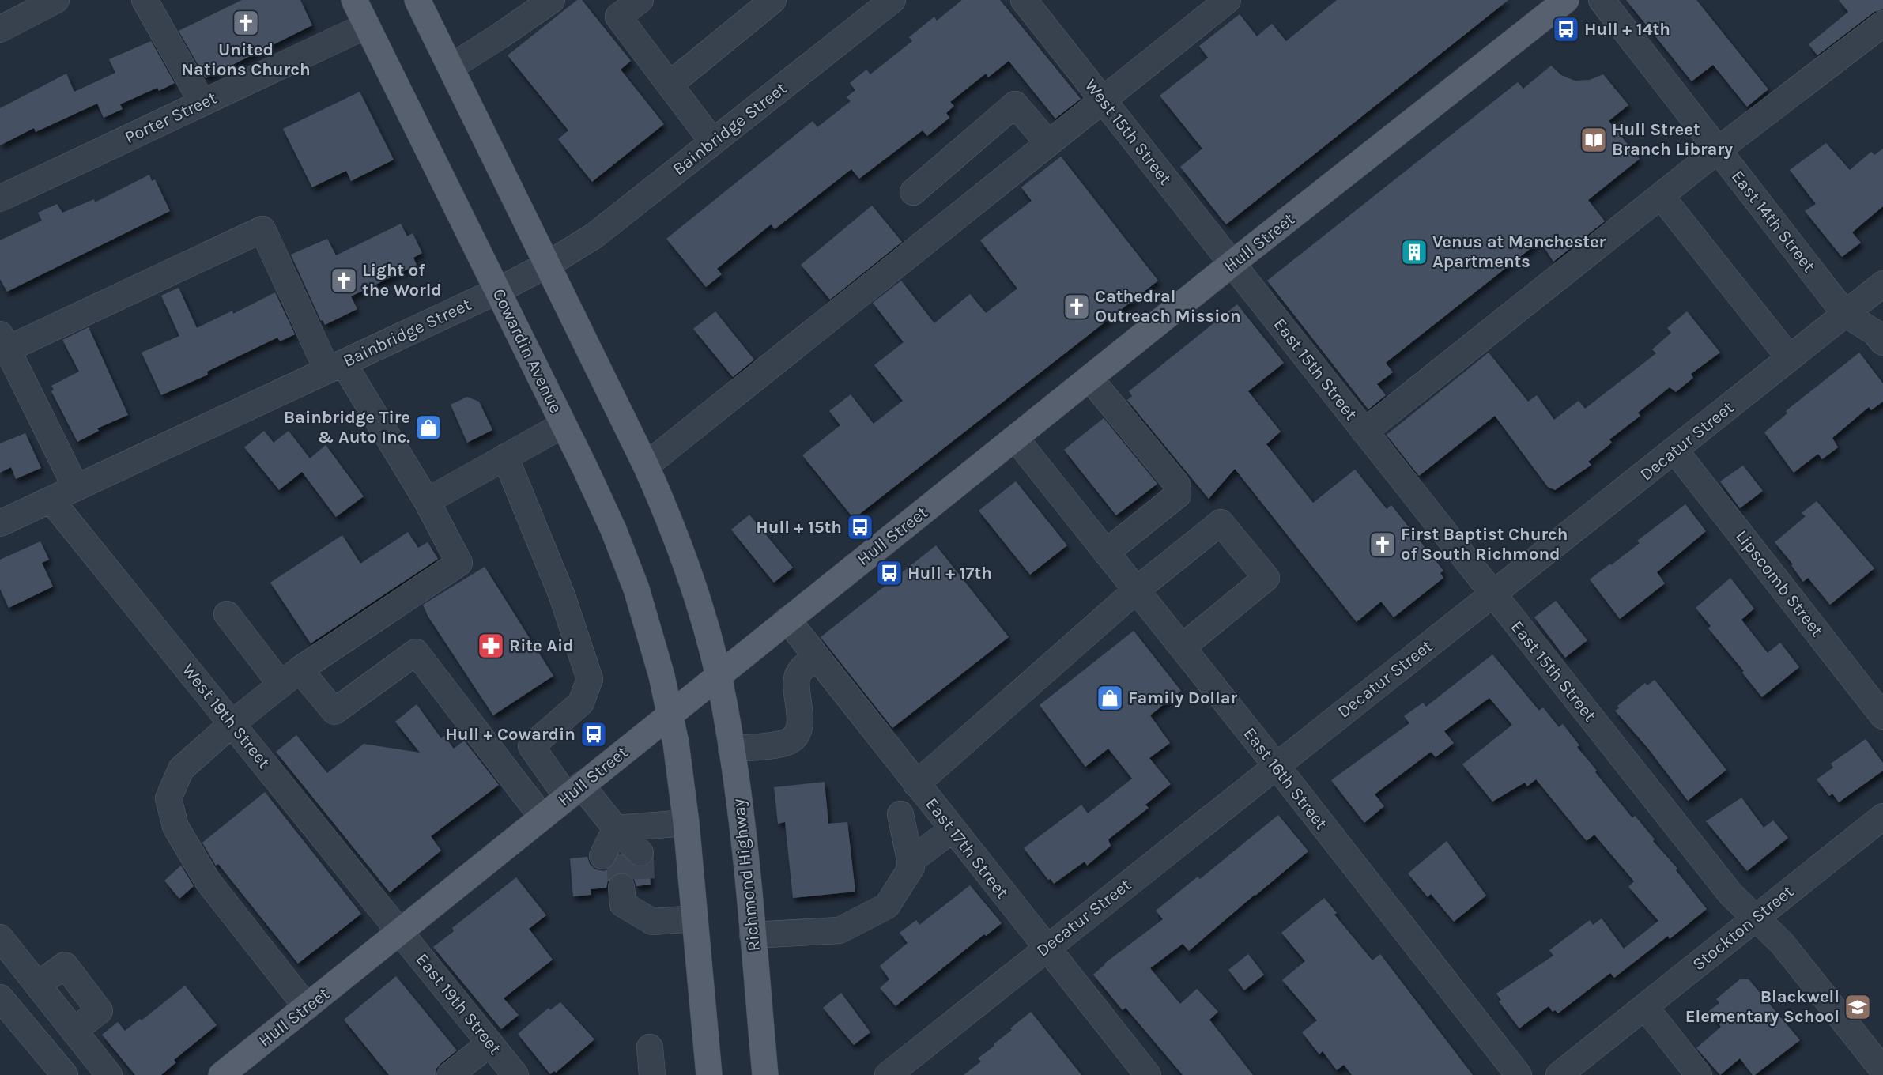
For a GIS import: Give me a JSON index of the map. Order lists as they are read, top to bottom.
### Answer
{
  "streets": {
    "main road": ["Hull Street", "Cowardin Avenue", "Richmond Highway"],
    "street": [
      "Porter Street",
      "Bainbridge Street",
      "West 15th Street",
      "East 14th Street",
      "East 15th Street",
      "Decatur Street",
      "Lipscomb Street",
      "West 19th Street",
      "East 16th Street",
      "East 17th Street",
      "Stockton Street",
      "East 19th Street"
    ]
  },
  "crossings": [
    ["Porter Street", "Cowardin Avenue"],
    ["Bainbridge Street", "Cowardin Avenue"],
    ["Bainbridge Street", "West 19th Street"],
    ["West 15th Street", "Hull Street"],
    ["West 15th Street", "East 15th Street"],
    ["East 14th Street", "Decatur Street"],
    ["Hull Street", "Cowardin Avenue"],
    ["Hull Street", "East 15th Street"],
    ["Hull Street", "West 19th Street"],
    ["Hull Street", "East 16th Street"],
    ["Hull Street", "East 17th Street"],
    ["Hull Street", "Richmond Highway"],
    ["Hull Street", "East 19th Street"],
    ["East 15th Street", "Decatur Street"],
    ["East 15th Street", "Stockton Street"],
    ["Decatur Street", "Lipscomb Street"],
    ["Decatur Street", "East 16th Street"],
    ["Decatur Street", "East 17th Street"],
    ["West 19th Street", "East 19th Street"]
  ],
  "places": {
    "church": [
      "United Nations Church",
      "Light of the World",
      "Cathedral Outreach Mission",
      "First Baptist Church of South Richmond"
    ],
    "bus stop": [
      "Hull + 14th",
      "Hull + 15th",
      "Hull + 17th",
      "Hull + Cowardin"
    ],
    "library": ["Hull Street Branch Library"],
    "building": ["Venus at Manchester Apartments"],
    "shop": ["Bainbridge Tire & Auto Inc.", "Family Dollar"],
    "pharmacy": ["Rite Aid"],
    "school or university": ["Blackwell Elementary School"]
  }
}
